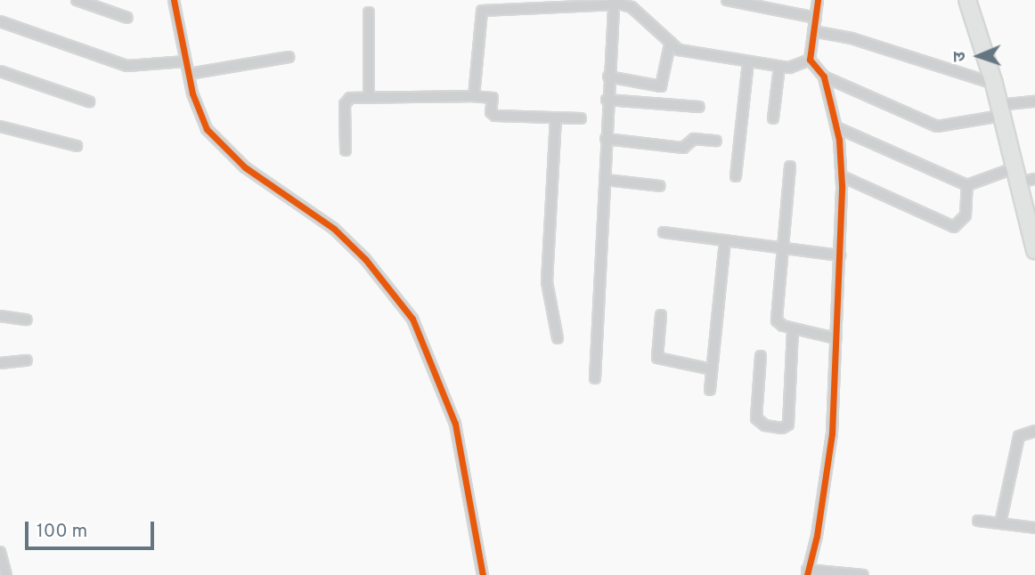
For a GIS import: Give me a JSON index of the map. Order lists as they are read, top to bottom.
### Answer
{
  "scale_bar": "100 m",
  "north": "left"
}
